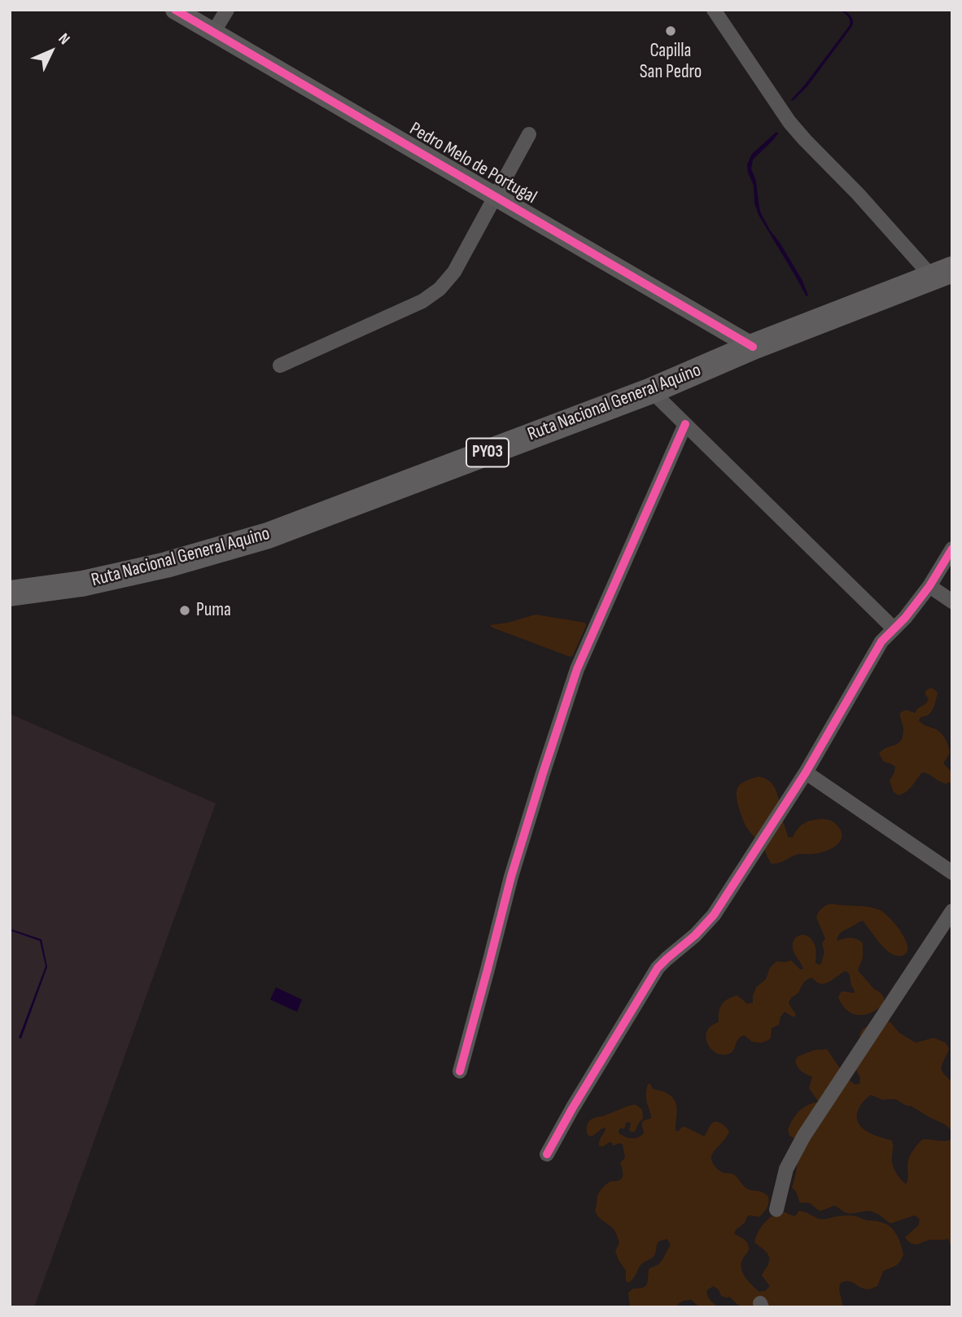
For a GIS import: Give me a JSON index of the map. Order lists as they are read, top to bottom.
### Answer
{
  "streets": {
    "highway": ["Ruta Nacional General Aquino", "PY03"],
    "street": ["Pedro Melo de Portugal"]
  },
  "crossings": [
    ["Pedro Melo de Portugal", "Ruta Nacional General Aquino"]
  ],
  "places": ["Capilla San Pedro", "Puma"],
  "north": "top right"
}
